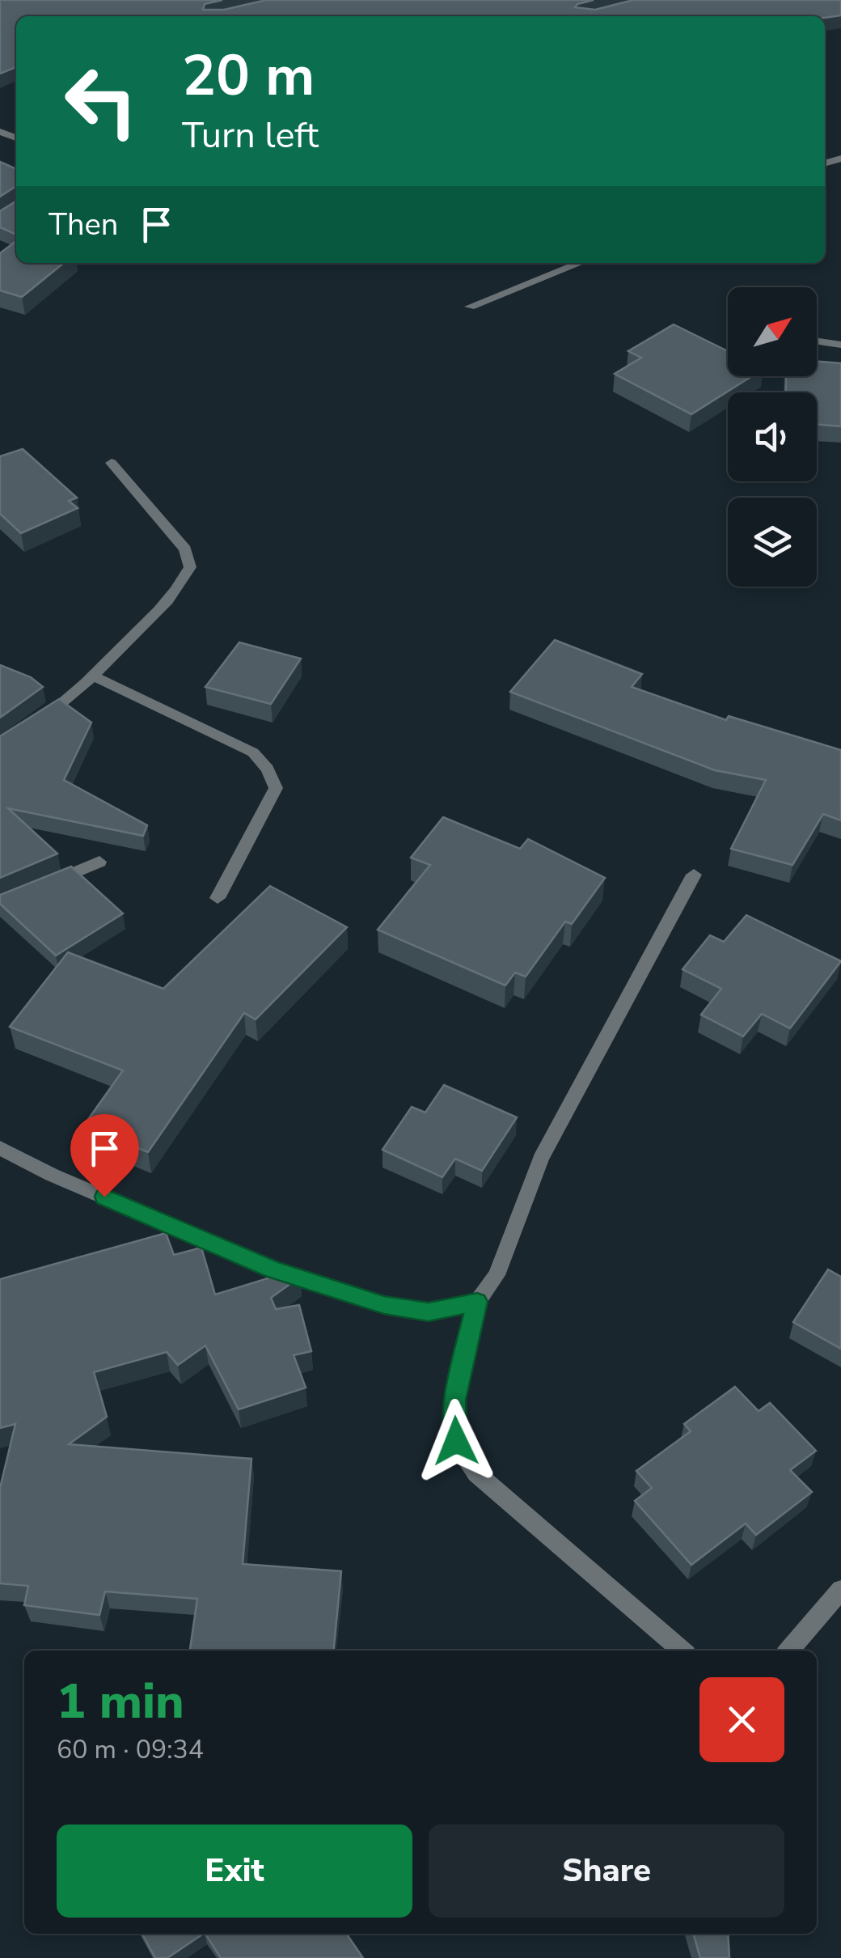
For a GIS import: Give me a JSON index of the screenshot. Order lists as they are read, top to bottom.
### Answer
{
  "north": "top right",
  "page": {
    "turn": ["20 m", "Turn left"],
    "then": "Then",
    "heading": ["1 min", "60 m · 09:34"],
    "buttons": ["Exit", "Share"]
  }
}
